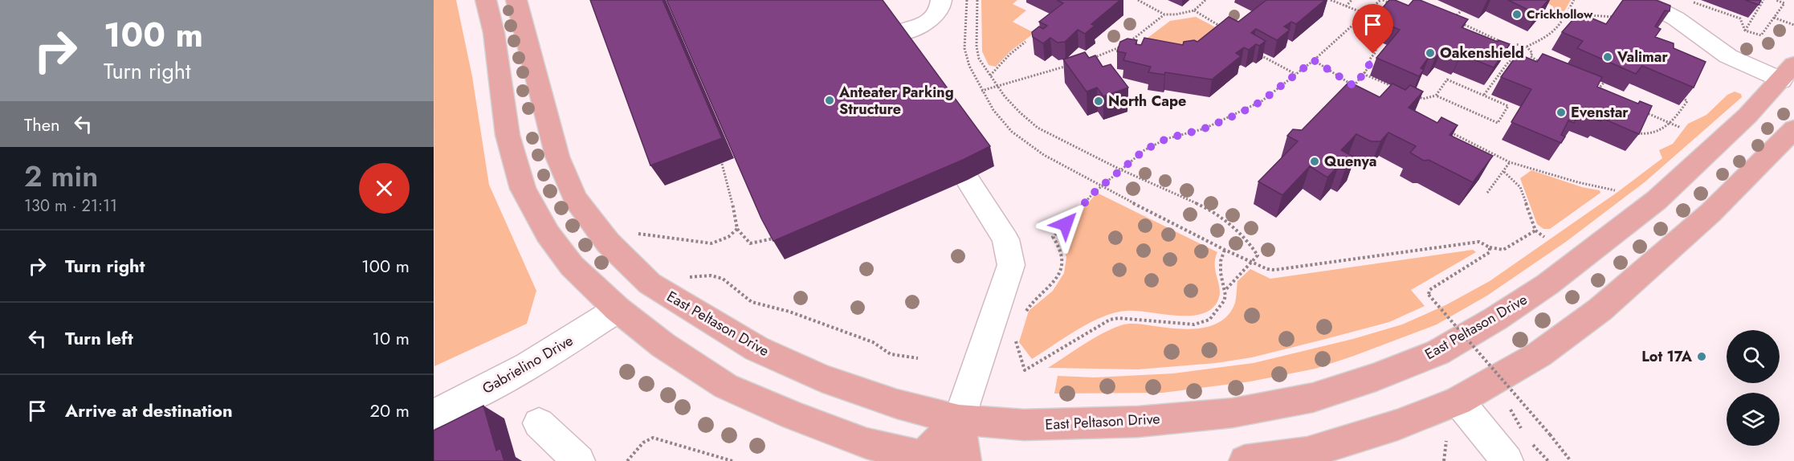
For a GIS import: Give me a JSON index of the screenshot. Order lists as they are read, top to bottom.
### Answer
{
  "streets": {
    "main road": ["East Peltason Drive"],
    "street": ["Gabrielino Drive"]
  },
  "places": [
    "Crickhollow",
    "Oakenshield",
    "Valimar",
    "Anteater Parking Structure",
    "North Cape",
    "Evenstar",
    "Quenya",
    "Lot 17A"
  ],
  "page": {
    "turn": ["100 m", "Turn right"],
    "then": "Then",
    "heading": ["2 min", "130 m · 21:11"],
    "list": [
      {
        "name": "Turn right",
        "value": "100 m"
      },
      {
        "name": "Turn left",
        "value": "10 m"
      },
      {
        "name": "Arrive at destination",
        "value": "20 m"
      }
    ]
  }
}
